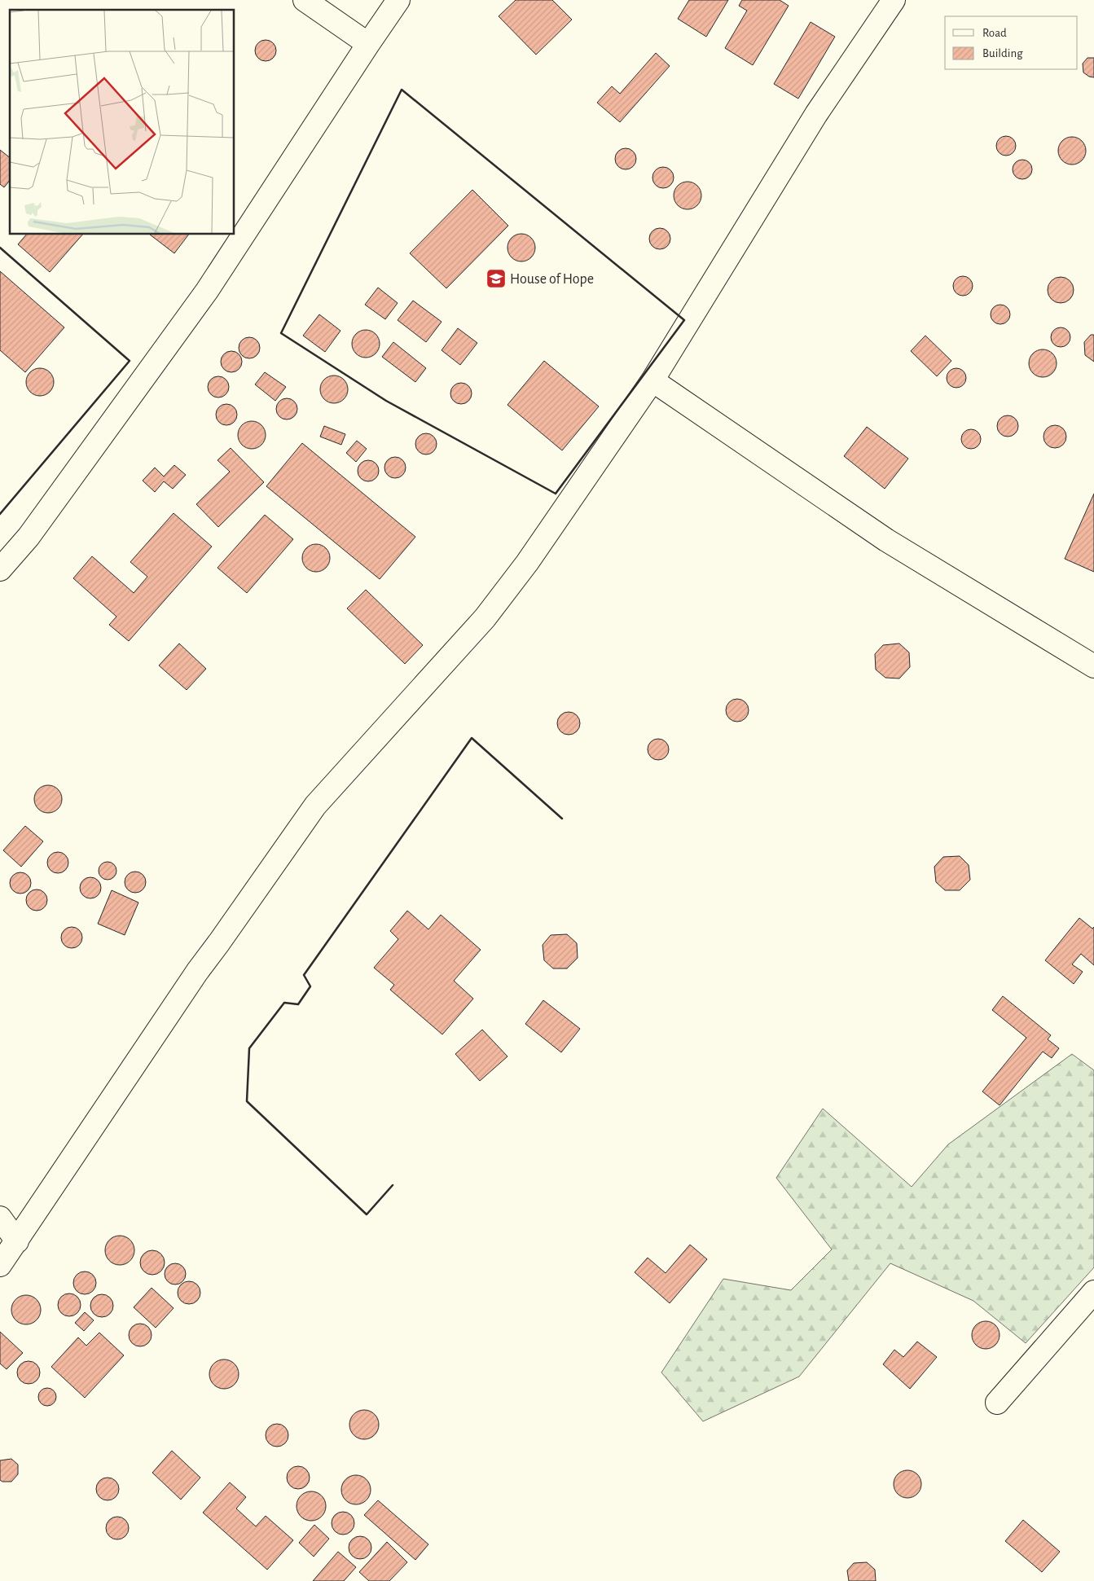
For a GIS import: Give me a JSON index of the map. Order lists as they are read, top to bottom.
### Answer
{
  "places": {
    "school or university": ["House of Hope"]
  },
  "legend": ["Road", "Building"]
}
